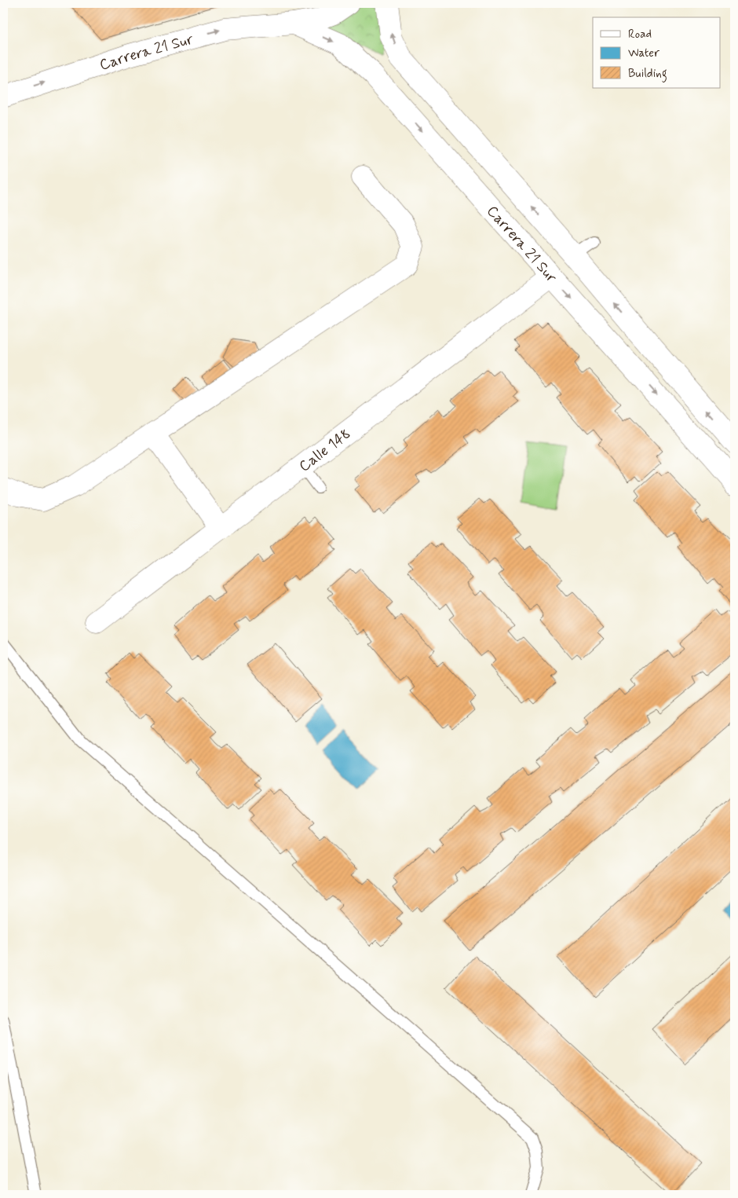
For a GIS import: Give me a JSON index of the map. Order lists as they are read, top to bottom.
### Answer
{
  "streets": {
    "street": ["Carrera 21 Sur", "Calle 148"]
  },
  "crossings": [
    ["Carrera 21 Sur", "Calle 148"]
  ],
  "legend": ["Road", "Water", "Building"]
}
